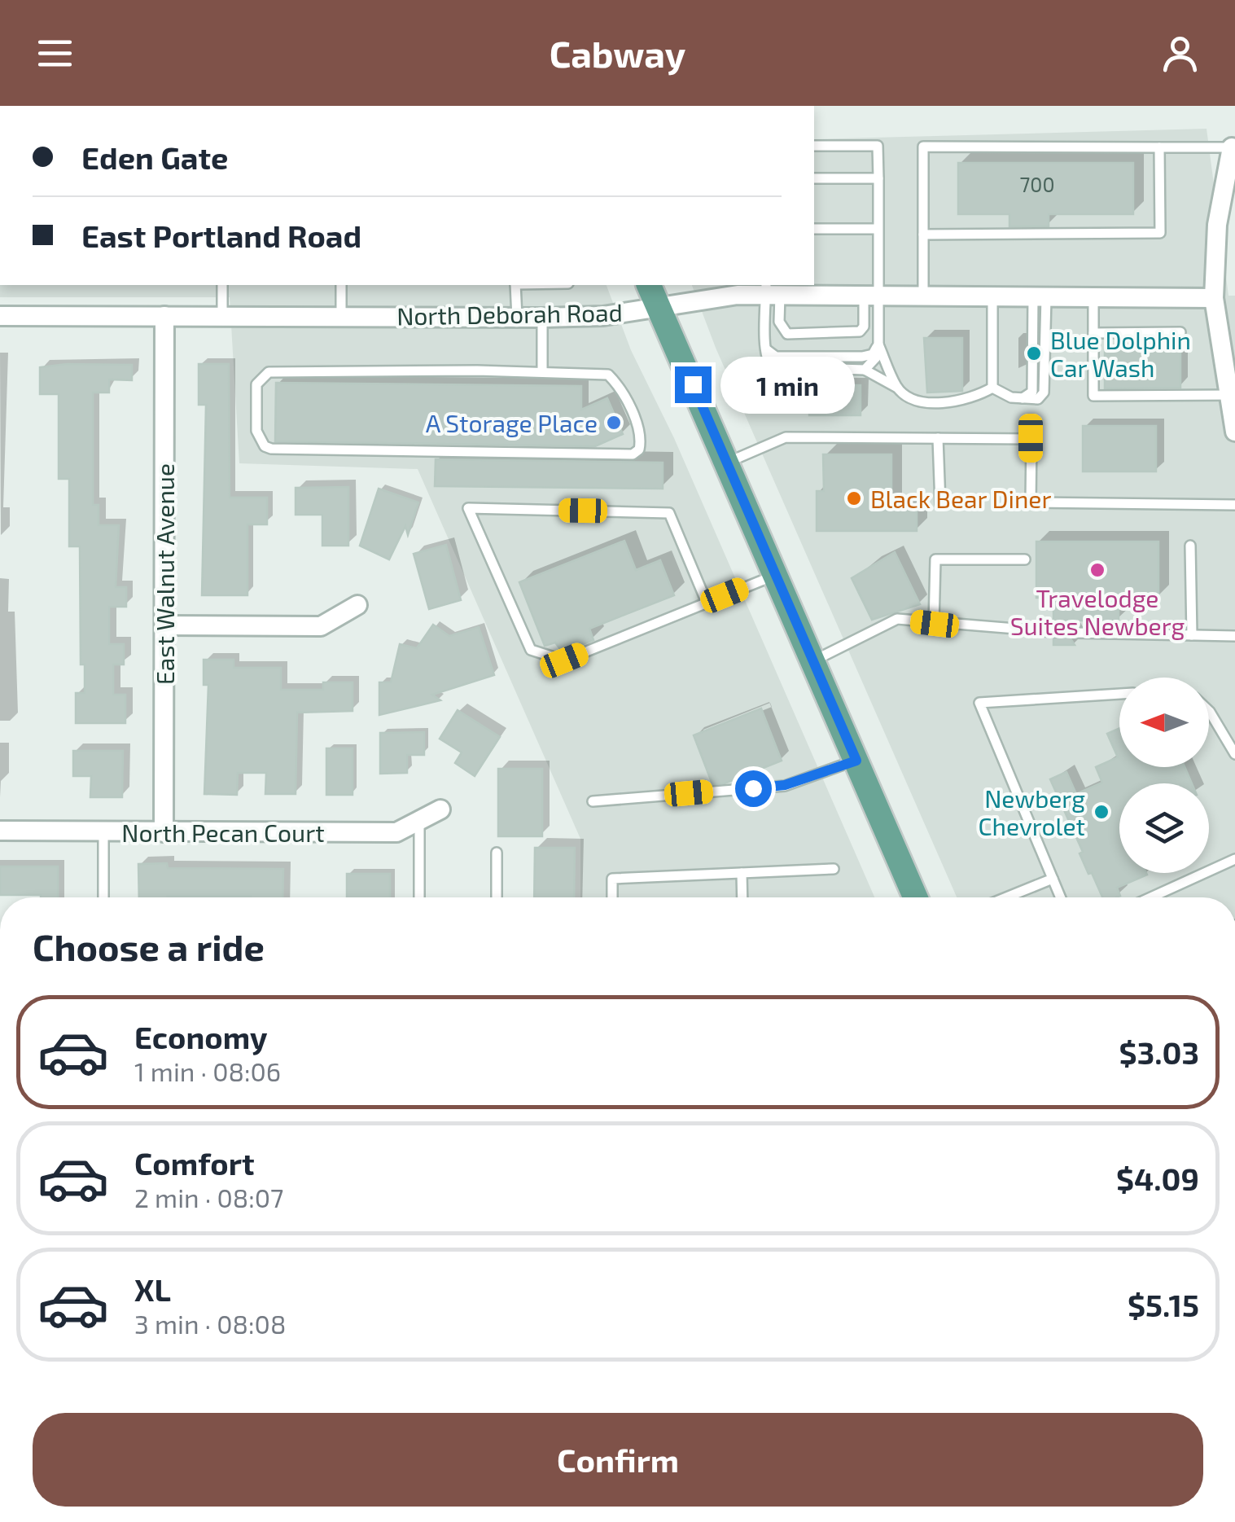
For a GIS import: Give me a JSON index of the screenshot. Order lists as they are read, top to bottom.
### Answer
{
  "streets": {
    "street": ["North Deborah Road", "East Walnut Avenue", "North Pecan Court"]
  },
  "crossings": [
    ["North Deborah Road", "East Walnut Avenue"],
    ["East Walnut Avenue", "North Pecan Court"]
  ],
  "places": [
    "Blue Dolphin Car Wash",
    "A Storage Place",
    "Black Bear Diner",
    "Travelodge Suites Newberg",
    "Newberg Chevrolet"
  ],
  "house_numbers": ["700"],
  "north": "left",
  "page": {
    "header": "Cabway",
    "banner": ["Eden Gate", "East Portland Road"],
    "bubble": "1 min",
    "heading": "Choose a ride",
    "list": [
      {
        "name": "Economy",
        "note": "1 min · 08:06",
        "value": "$3.03"
      },
      {
        "name": "Comfort",
        "note": "2 min · 08:07",
        "value": "$4.09"
      },
      {
        "name": "XL",
        "note": "3 min · 08:08",
        "value": "$5.15"
      }
    ],
    "buttons": "Confirm"
  }
}
